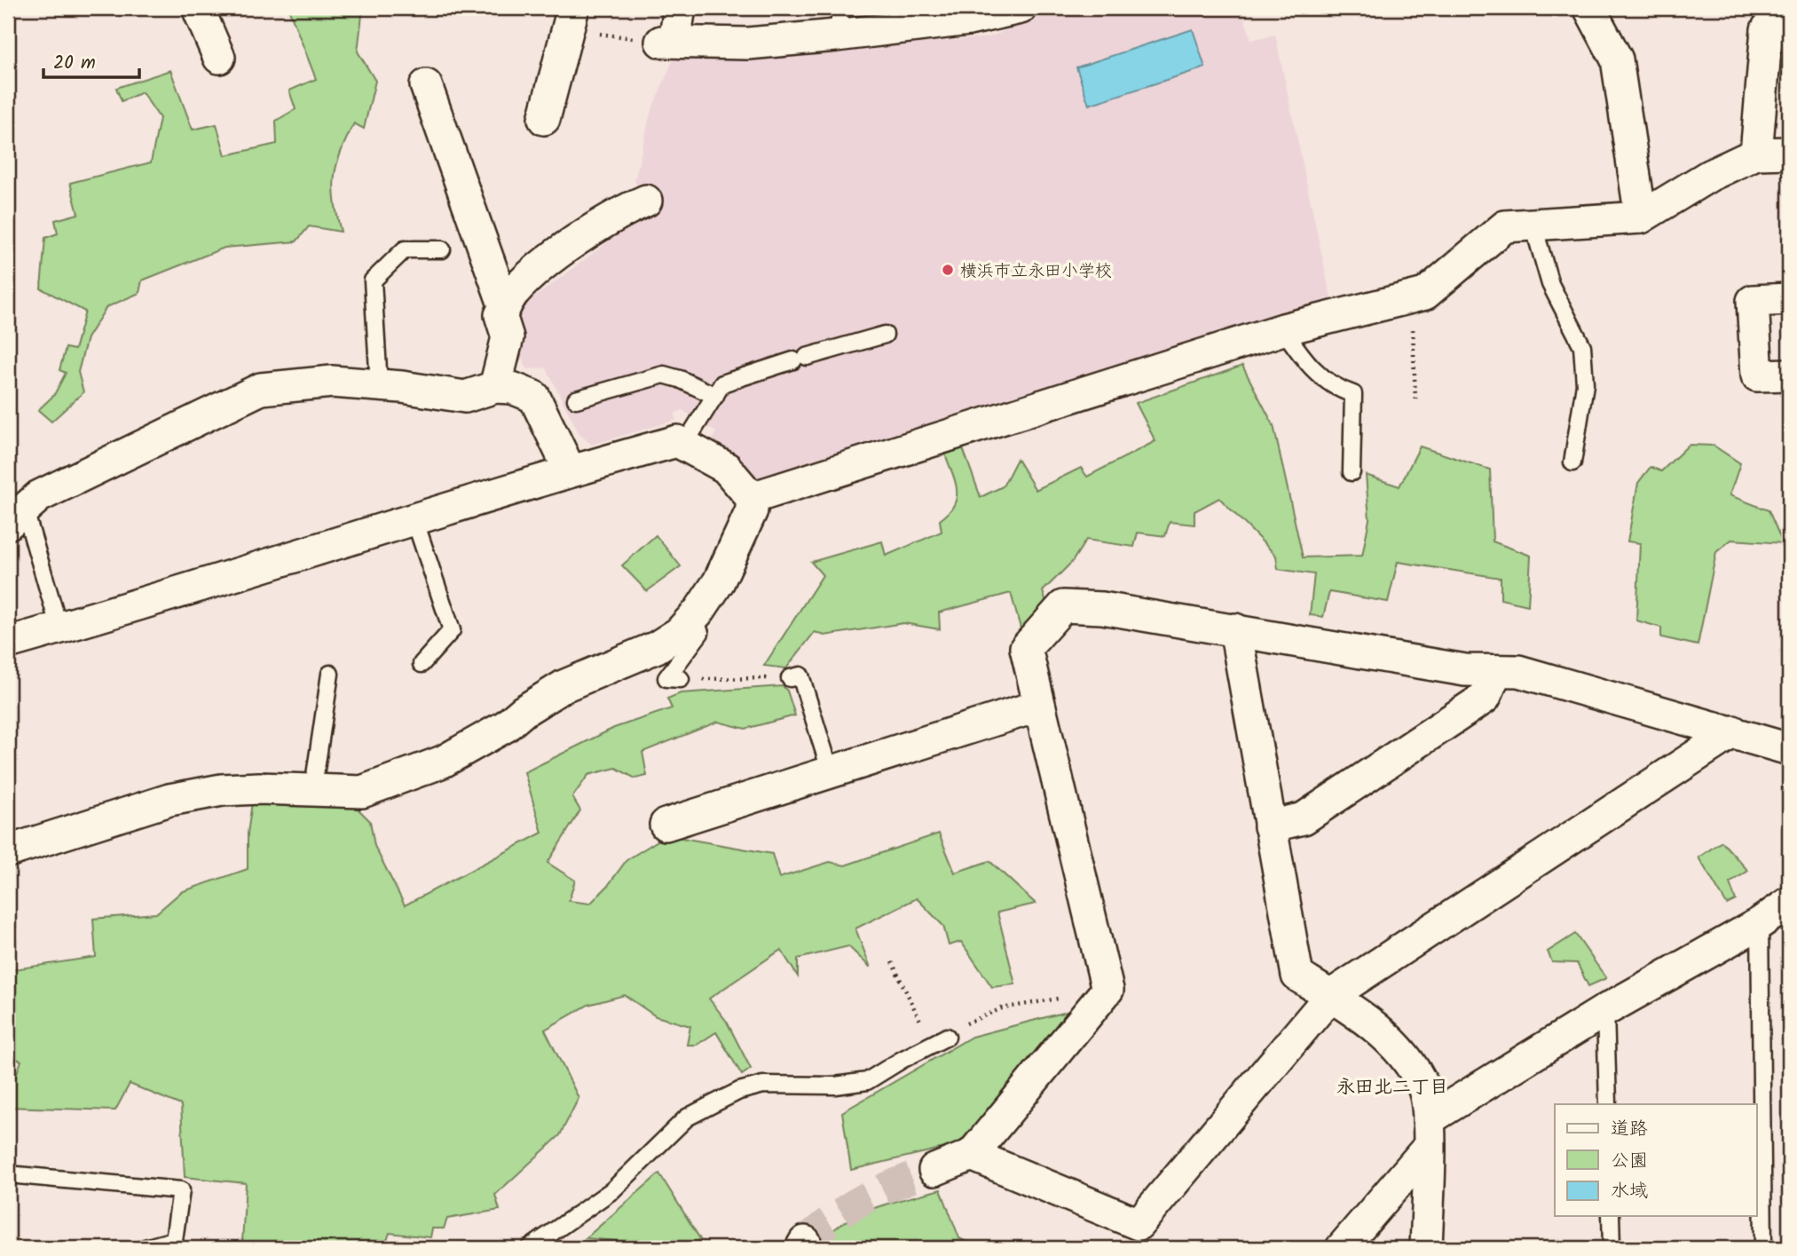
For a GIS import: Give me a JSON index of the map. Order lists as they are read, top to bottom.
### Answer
{
  "districts": ["永田北二丁目"],
  "places": ["横浜市立永田小学校"],
  "legend": ["道路", "公園", "水域"],
  "scale_bar": "20 m"
}
